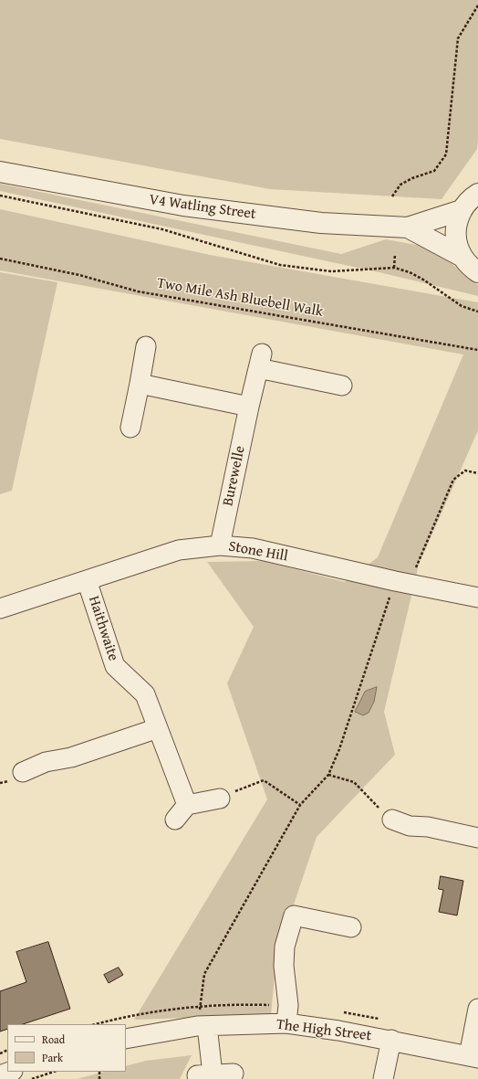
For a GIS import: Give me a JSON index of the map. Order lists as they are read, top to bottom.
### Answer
{
  "streets": {
    "street": [
      "V4 Watling Street",
      "Burewelle",
      "Stone Hill",
      "Haithwaite",
      "The High Street"
    ],
    "path": ["Two Mile Ash Bluebell Walk"]
  },
  "crossings": [
    ["Burewelle", "Stone Hill"],
    ["Stone Hill", "Haithwaite"]
  ],
  "legend": ["Road", "Park"]
}
